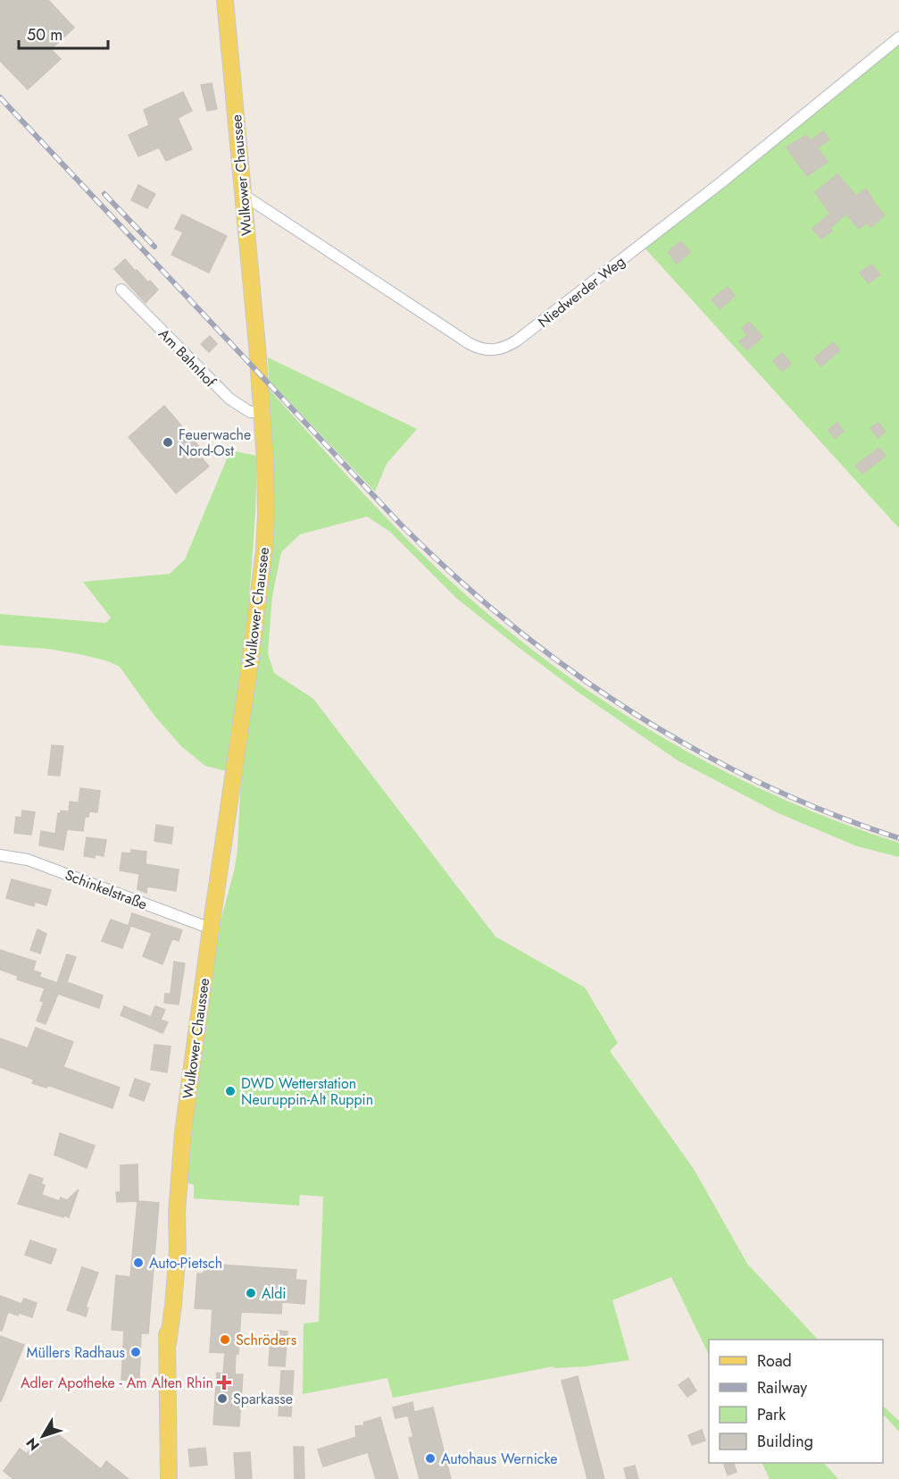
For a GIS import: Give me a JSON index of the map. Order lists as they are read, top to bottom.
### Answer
{
  "streets": {
    "main road": ["Wulkower Chaussee"],
    "street": ["Niedwerder Weg", "Am Bahnhof", "Schinkelstraße"]
  },
  "crossings": [
    ["Wulkower Chaussee", "Niedwerder Weg"],
    ["Wulkower Chaussee", "Am Bahnhof"],
    ["Wulkower Chaussee", "Schinkelstraße"]
  ],
  "places": {
    "other": [
      "Feuerwache Nord-Ost",
      "DWD Wetterstation Neuruppin-Alt Ruppin",
      "Auto-Pietsch",
      "Aldi",
      "Schröders",
      "Müllers Radhaus",
      "Sparkasse",
      "Autohaus Wernicke"
    ],
    "health": ["Adler Apotheke - Am Alten Rhin"]
  },
  "legend": [
    "Road",
    "Railway",
    "Park",
    "Building"
  ],
  "scale_bar": "50 m",
  "north": "bottom left"
}
